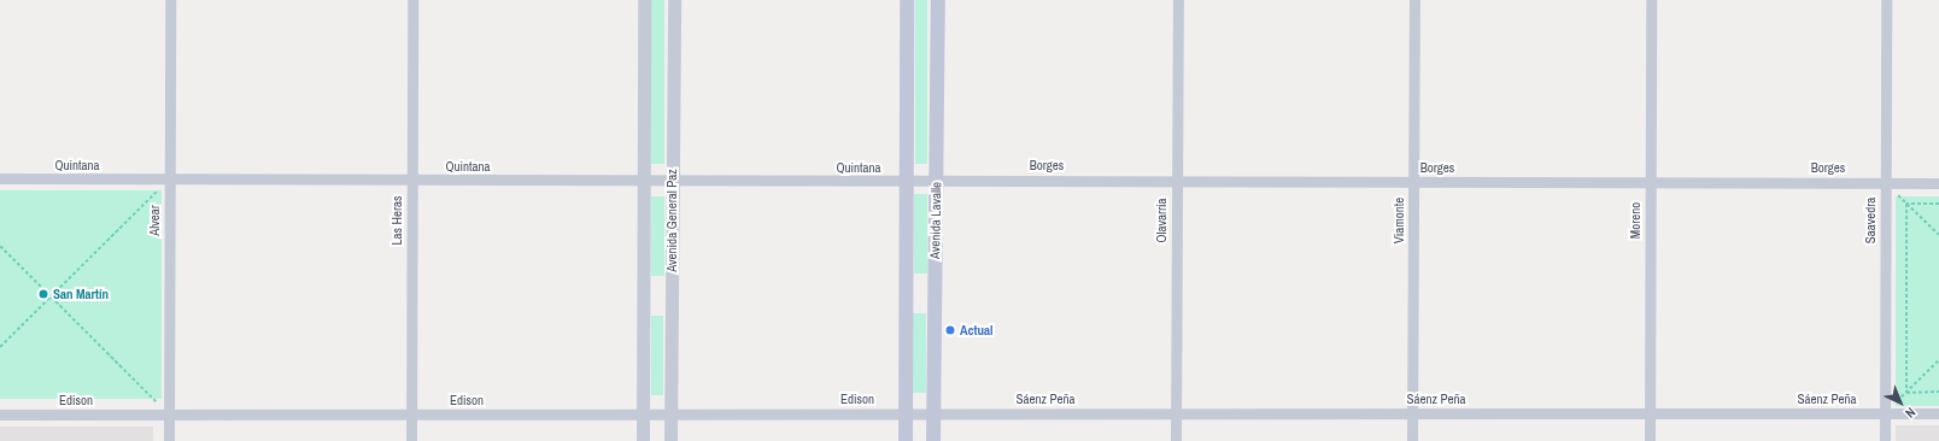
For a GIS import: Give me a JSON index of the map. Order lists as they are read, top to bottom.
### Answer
{
  "streets": {
    "main road": ["Avenida Lavalle"],
    "street": [
      "Quintana",
      "Borges",
      "Alvear",
      "Las Heras",
      "Avenida General Paz",
      "Olavarría",
      "Viamonte",
      "Moreno",
      "Saavedra",
      "Edison",
      "Sáenz Peña"
    ]
  },
  "crossings": [
    ["Quintana", "Borges"],
    ["Quintana", "Alvear"],
    ["Quintana", "Las Heras"],
    ["Quintana", "Avenida General Paz"],
    ["Quintana", "Avenida Lavalle"],
    ["Borges", "Avenida Lavalle"],
    ["Borges", "Olavarría"],
    ["Borges", "Viamonte"],
    ["Borges", "Moreno"],
    ["Borges", "Saavedra"],
    ["Alvear", "Edison"],
    ["Las Heras", "Edison"],
    ["Avenida General Paz", "Edison"],
    ["Avenida Lavalle", "Edison"],
    ["Avenida Lavalle", "Sáenz Peña"],
    ["Olavarría", "Sáenz Peña"],
    ["Viamonte", "Sáenz Peña"],
    ["Moreno", "Sáenz Peña"],
    ["Saavedra", "Sáenz Peña"],
    ["Edison", "Sáenz Peña"]
  ],
  "places": ["San Martín", "Actual"],
  "north": "bottom right"
}
